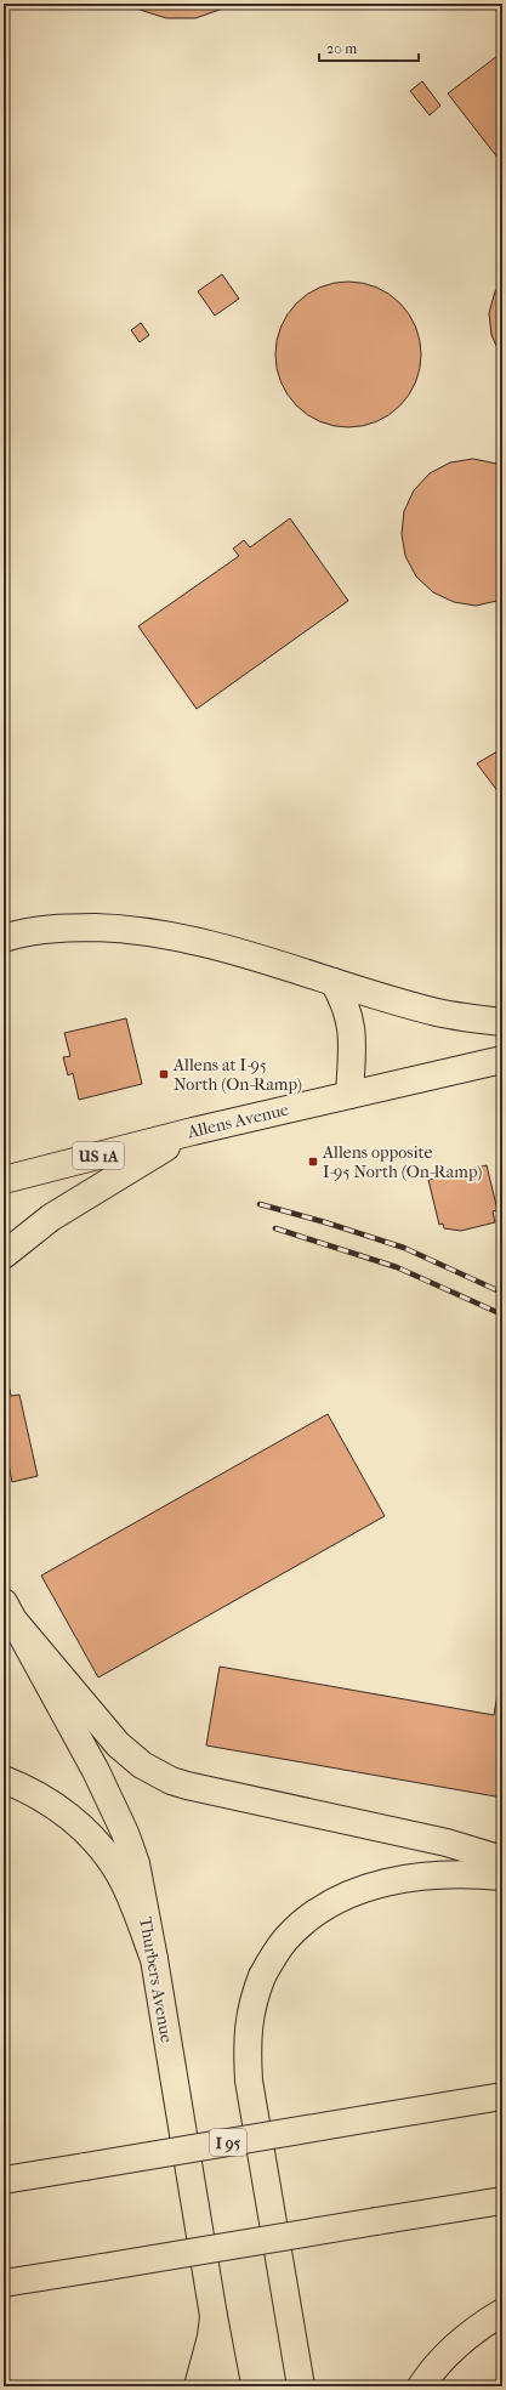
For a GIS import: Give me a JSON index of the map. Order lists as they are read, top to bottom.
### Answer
{
  "streets": {
    "main road": [
      "Allens Avenue",
      "US 1A",
      "Thurbers Avenue",
      "I 95"
    ]
  },
  "places": {
    "transit": ["Allens at I-95 North (On-Ramp)", "Allens opposite I-95 North (On-Ramp)"]
  },
  "scale_bar": "20 m"
}
